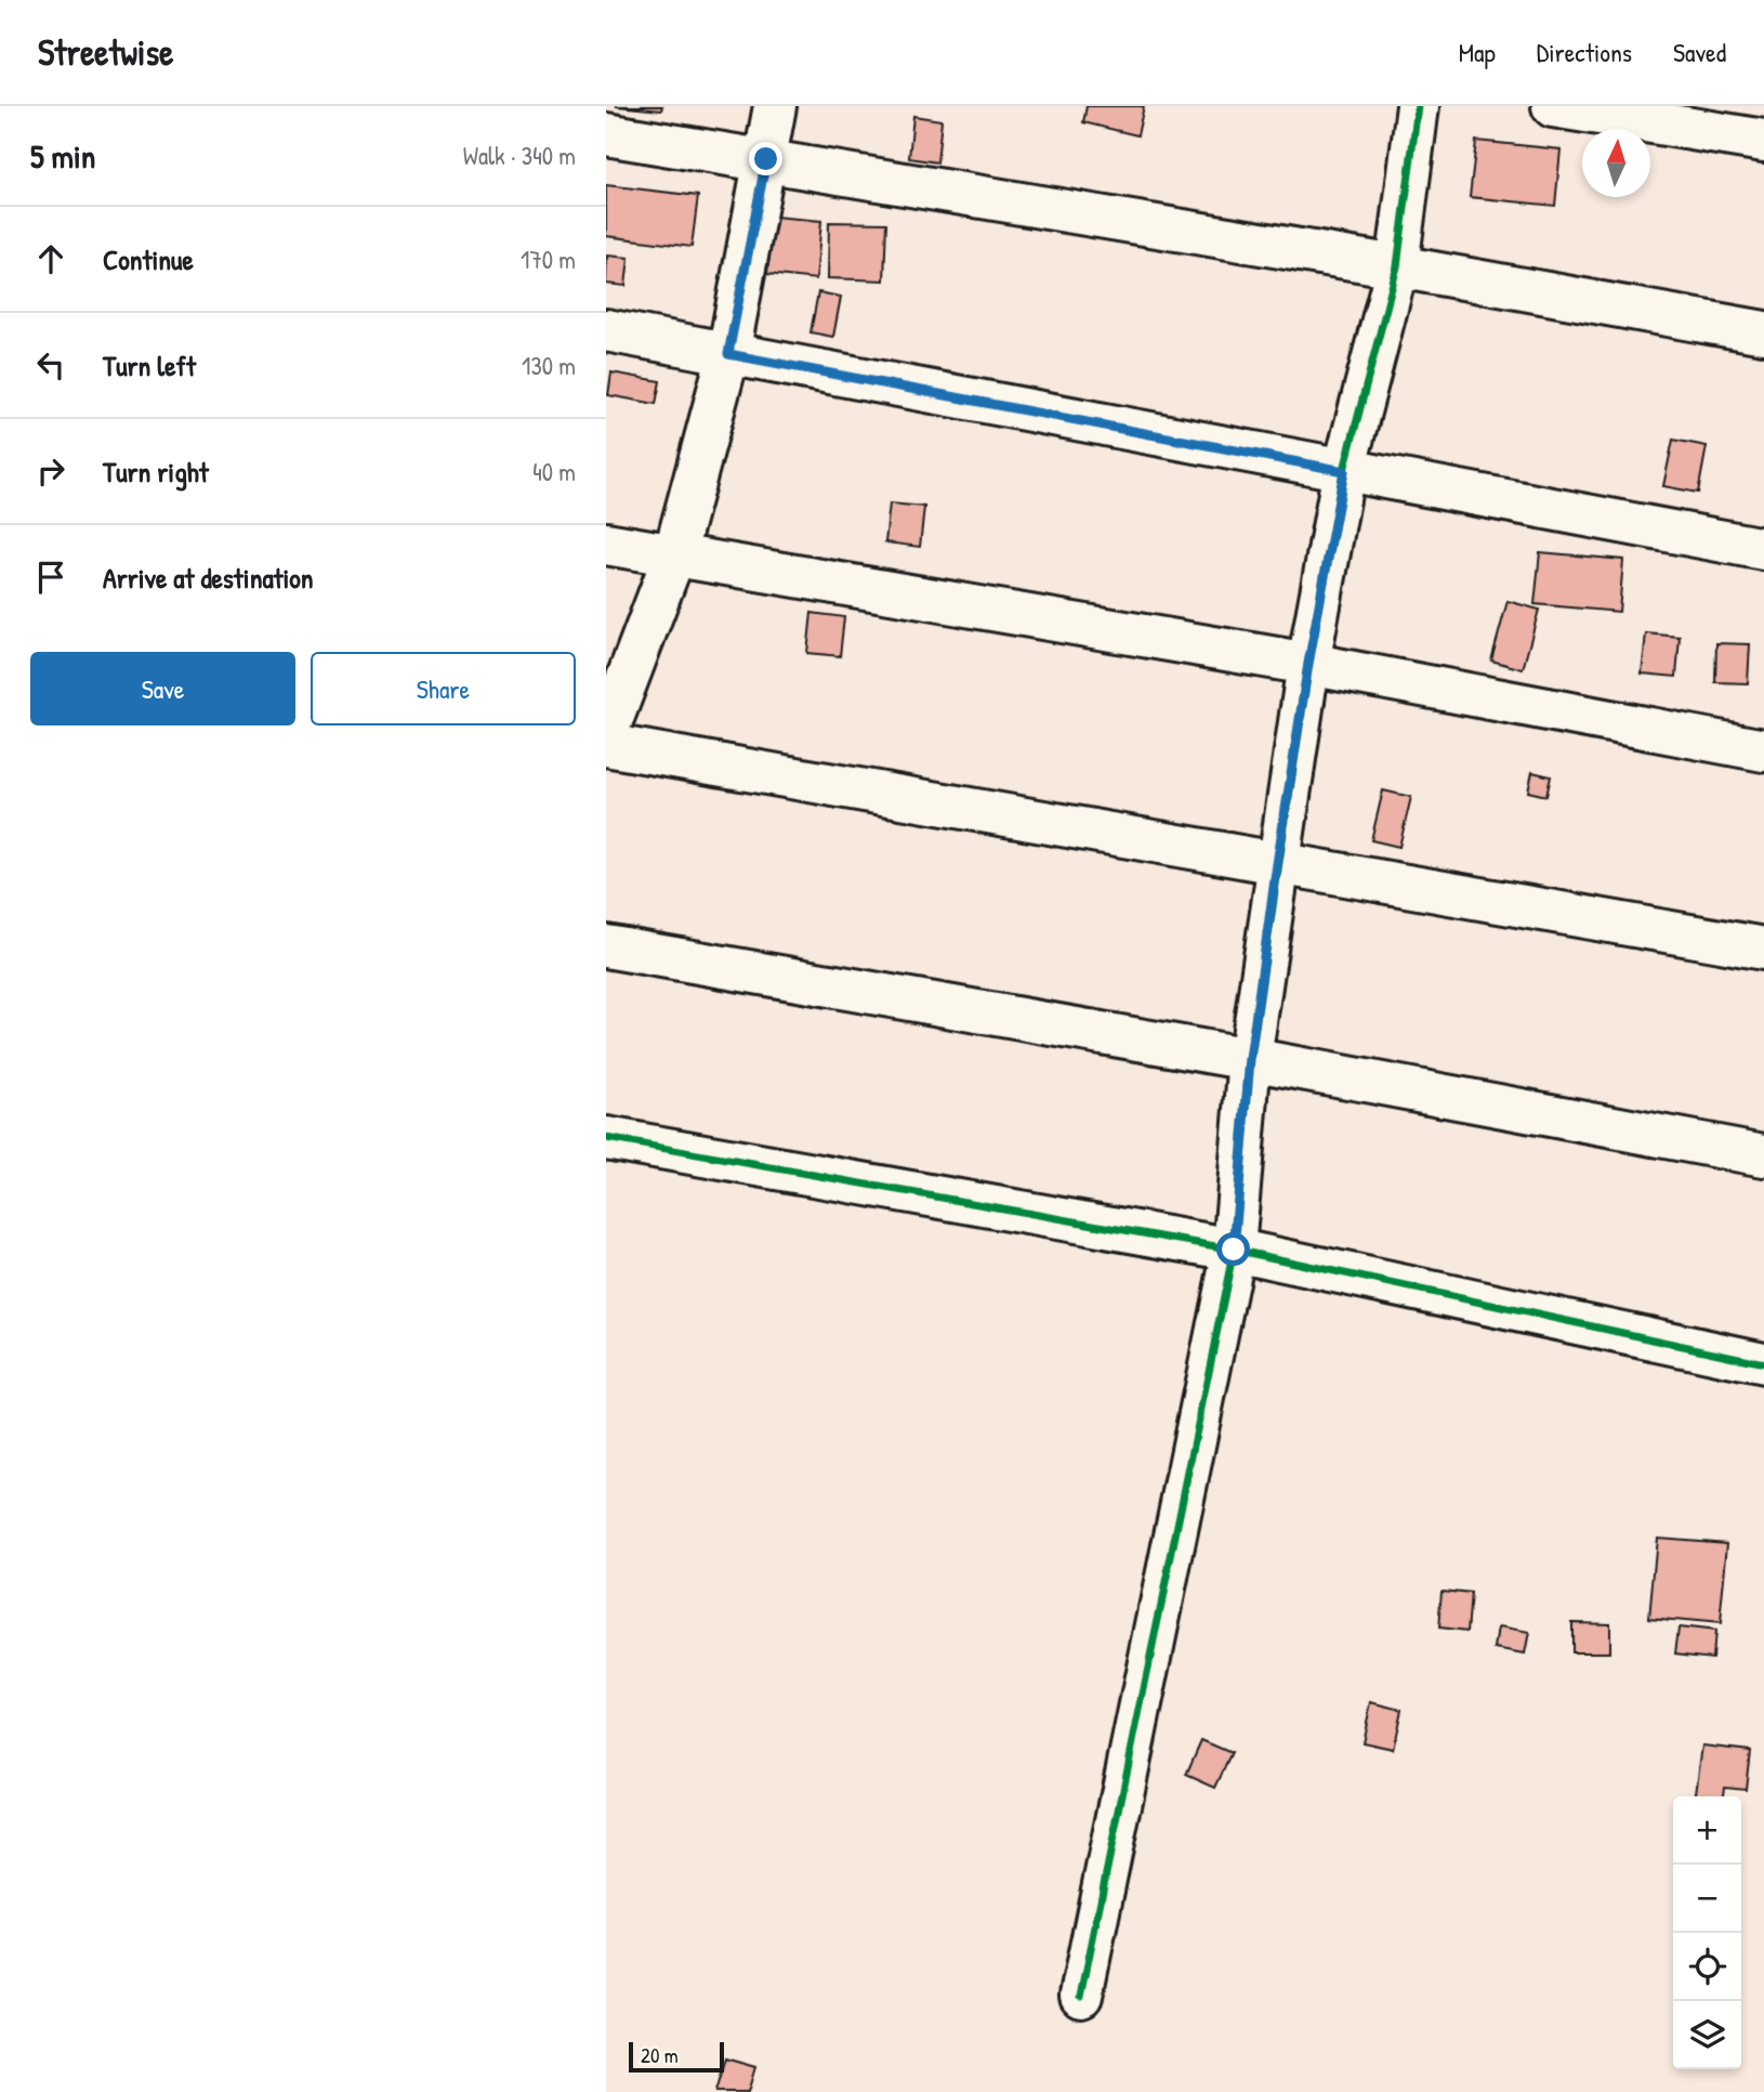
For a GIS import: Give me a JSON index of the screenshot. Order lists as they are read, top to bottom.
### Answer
{
  "scale_bar": "20 m",
  "north": "top",
  "page": {
    "header": "Streetwise",
    "nav": ["Map", "Directions", "Saved"],
    "heading": ["5 min", "Walk · 340 m"],
    "list": [
      ["Continue", "170 m"],
      ["Turn left", "130 m"],
      ["Turn right", "40 m"],
      "Arrive at destination"
    ],
    "buttons": ["Save", "Share"],
    "map_buttons": ["+", "−"],
    "scale": "20 m"
  }
}
